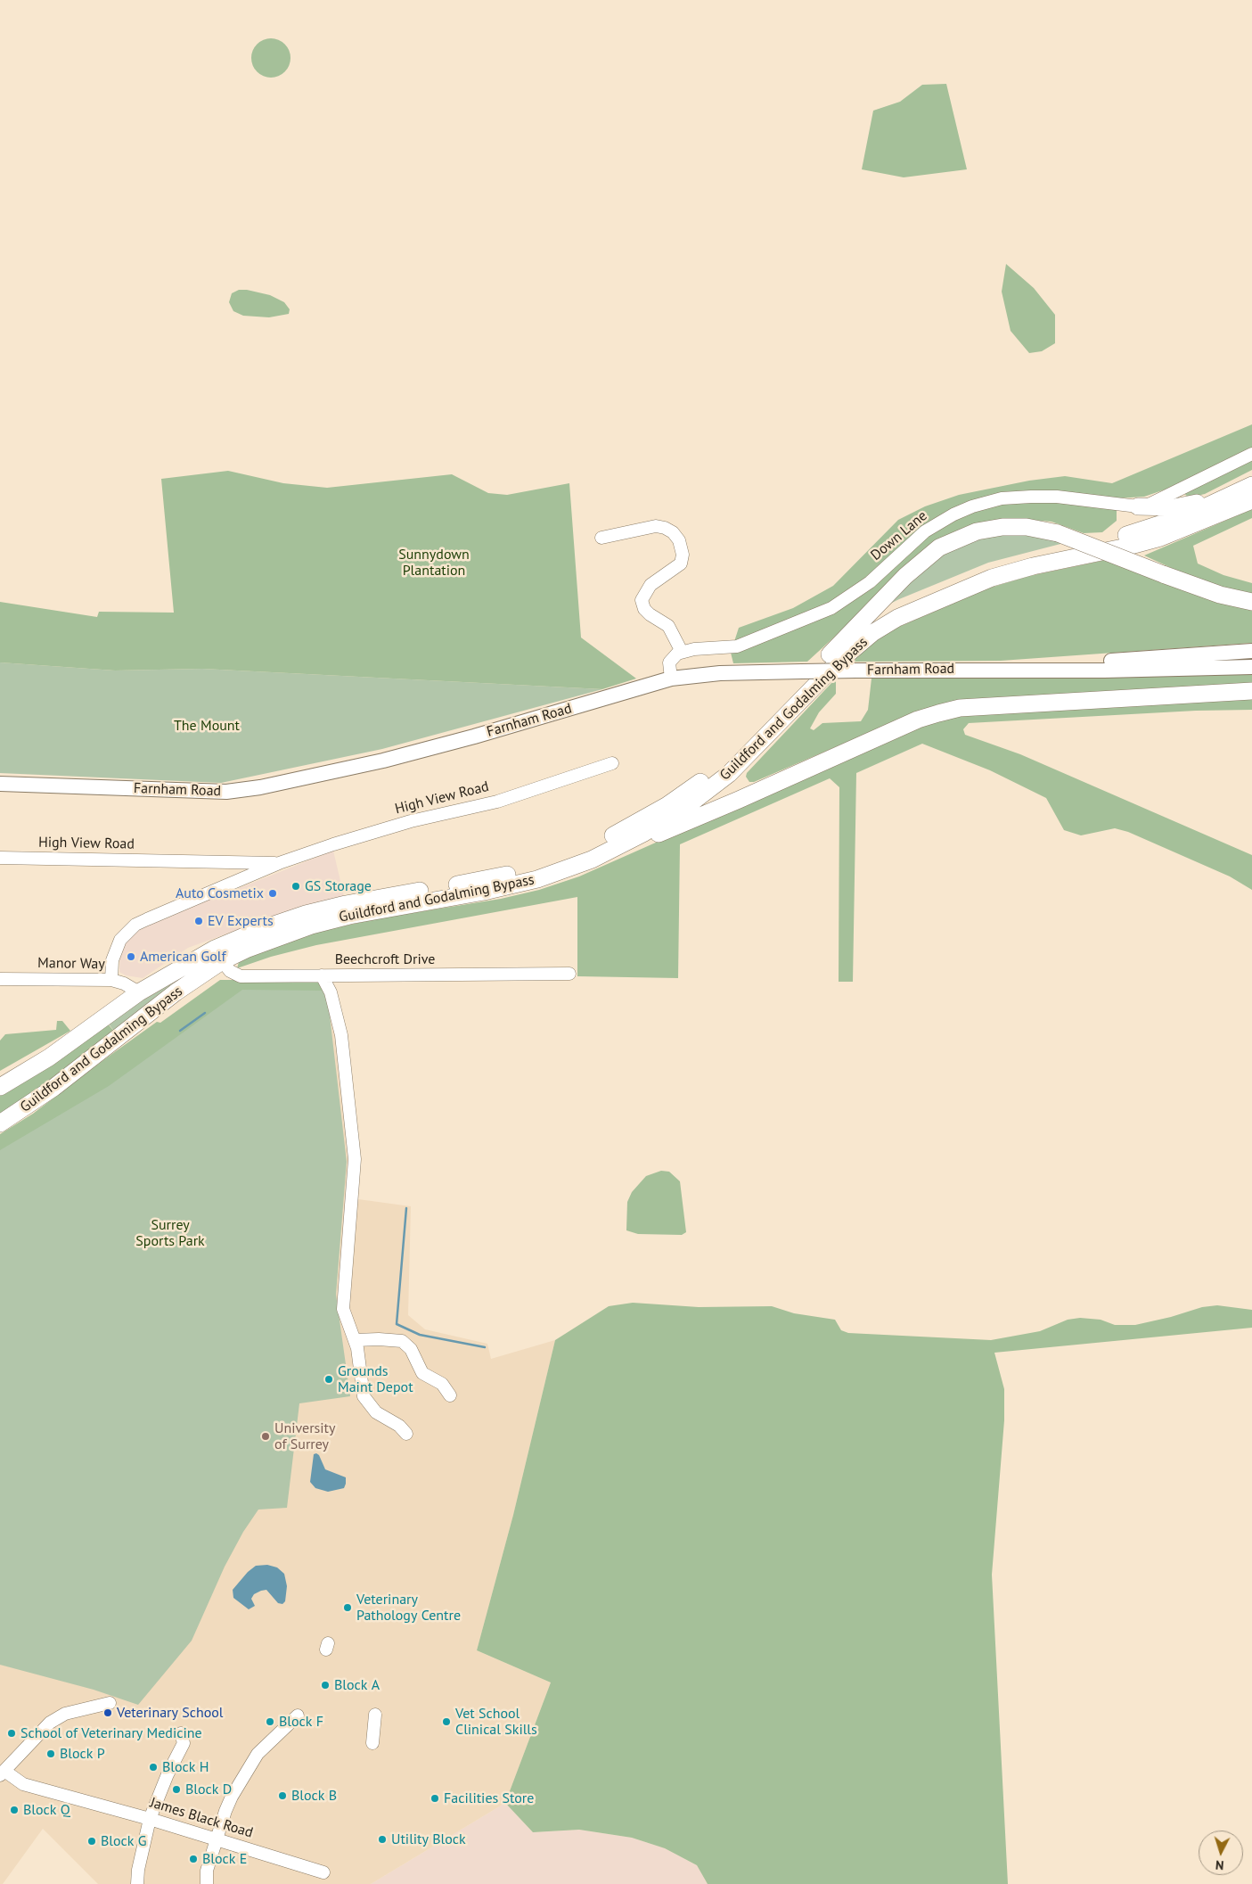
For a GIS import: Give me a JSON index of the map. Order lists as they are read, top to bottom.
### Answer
{
  "streets": {
    "highway": ["Guildford and Godalming Bypass"],
    "main road": ["Farnham Road"],
    "street": [
      "Down Lane",
      "High View Road",
      "Beechcroft Drive",
      "Manor Way",
      "James Black Road"
    ]
  },
  "crossings": [
    ["Guildford and Godalming Bypass", "Beechcroft Drive"],
    ["Guildford and Godalming Bypass", "Manor Way"],
    ["High View Road", "Manor Way"]
  ],
  "parks": ["Sunnydown Plantation", "The Mount", "Surrey Sports Park"],
  "places": [
    "GS Storage",
    "Auto Cosmetix",
    "EV Experts",
    "American Golf",
    "Grounds Maint Depot",
    "University of Surrey",
    "Veterinary Pathology Centre",
    "Block A",
    "Veterinary School",
    "Block F",
    "Vet School Clinical Skills",
    "School of Veterinary Medicine",
    "Block P",
    "Block H",
    "Block D",
    "Block B",
    "Facilities Store",
    "Block Q",
    "Utility Block",
    "Block G",
    "Block E"
  ],
  "north": "bottom"
}
